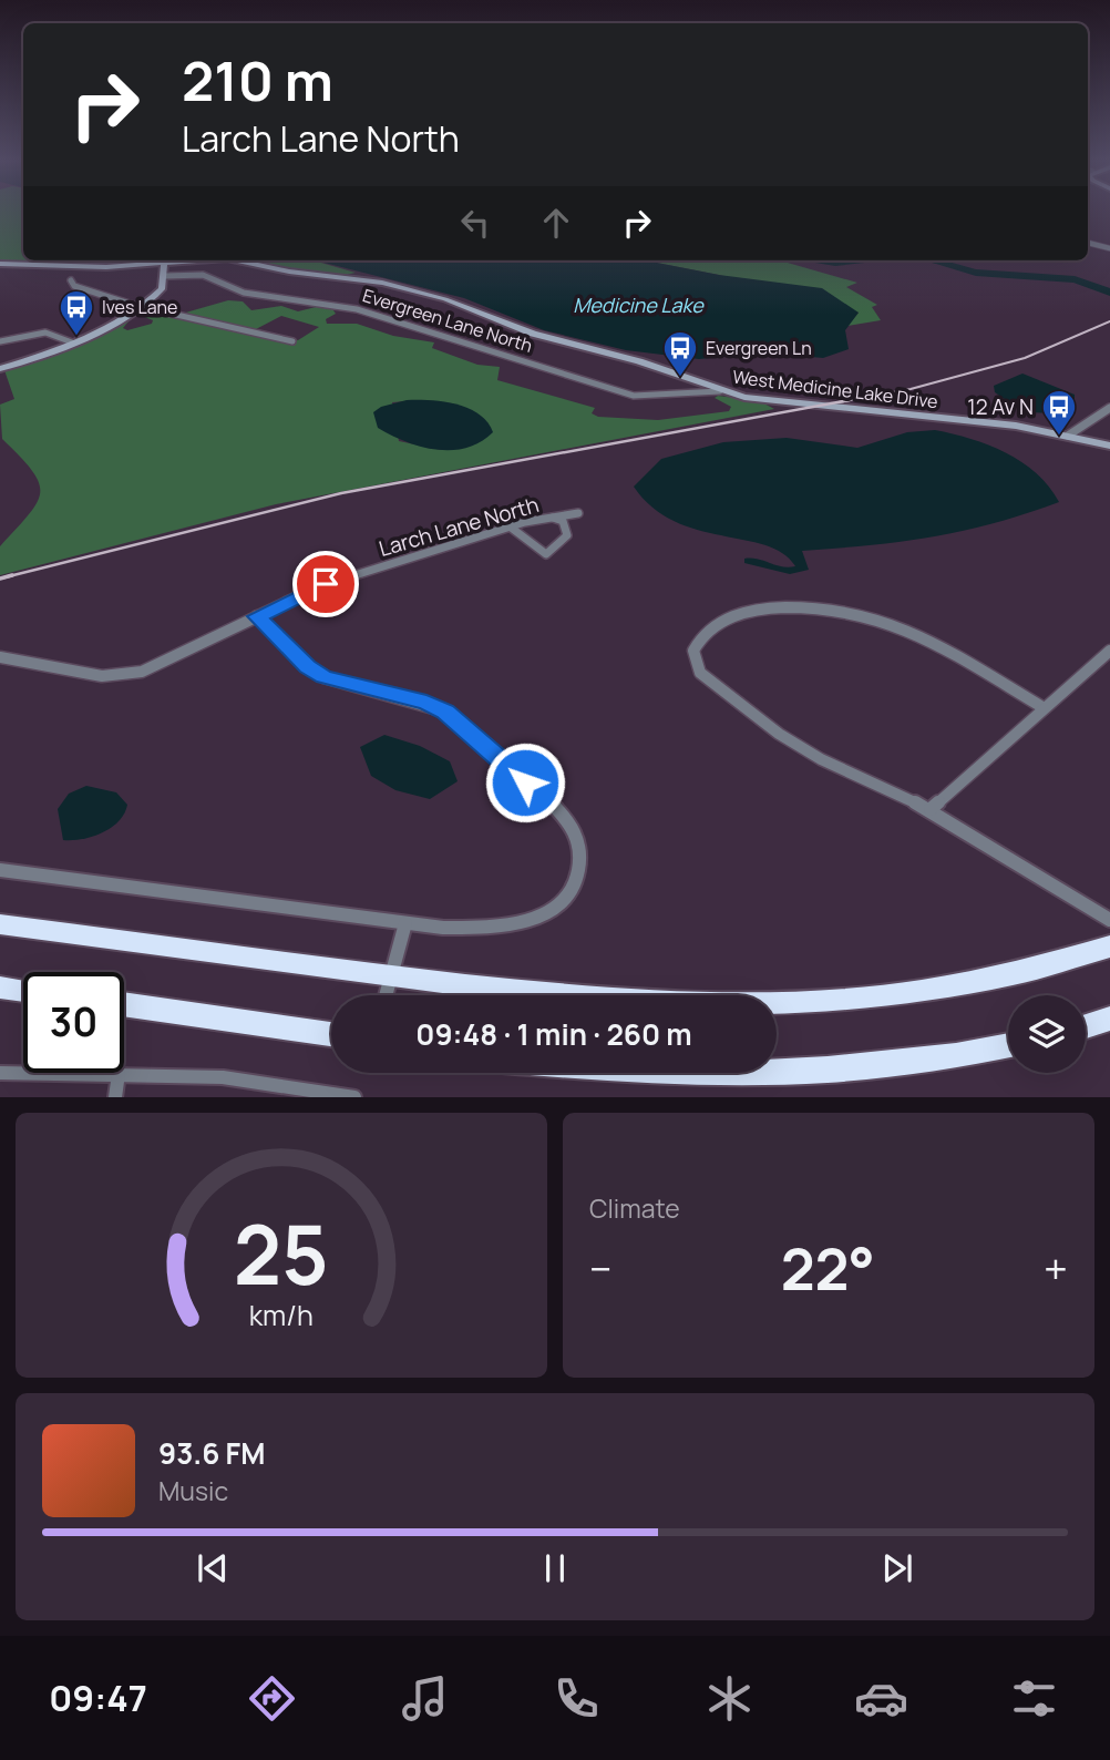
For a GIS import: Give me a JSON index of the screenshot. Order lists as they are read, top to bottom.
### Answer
{
  "streets": {
    "street": ["Evergreen Lane North", "West Medicine Lake Drive", "Larch Lane North"]
  },
  "crossings": [
    ["Evergreen Lane North", "West Medicine Lake Drive"]
  ],
  "water": ["Medicine Lake"],
  "places": {
    "bus stop": ["Ives Lane", "Evergreen Ln", "12 Av N"]
  },
  "page": {
    "turn": ["210 m", "Larch Lane North"],
    "limit": "30",
    "trip": "09:48 · 1 min · 260 m",
    "tile": "Climate",
    "heat": ["−", "22°", "+"],
    "song": ["93.6 FM", "Music"],
    "tabs": "09:47",
    "gauge": ["25", "km/h"]
  }
}
